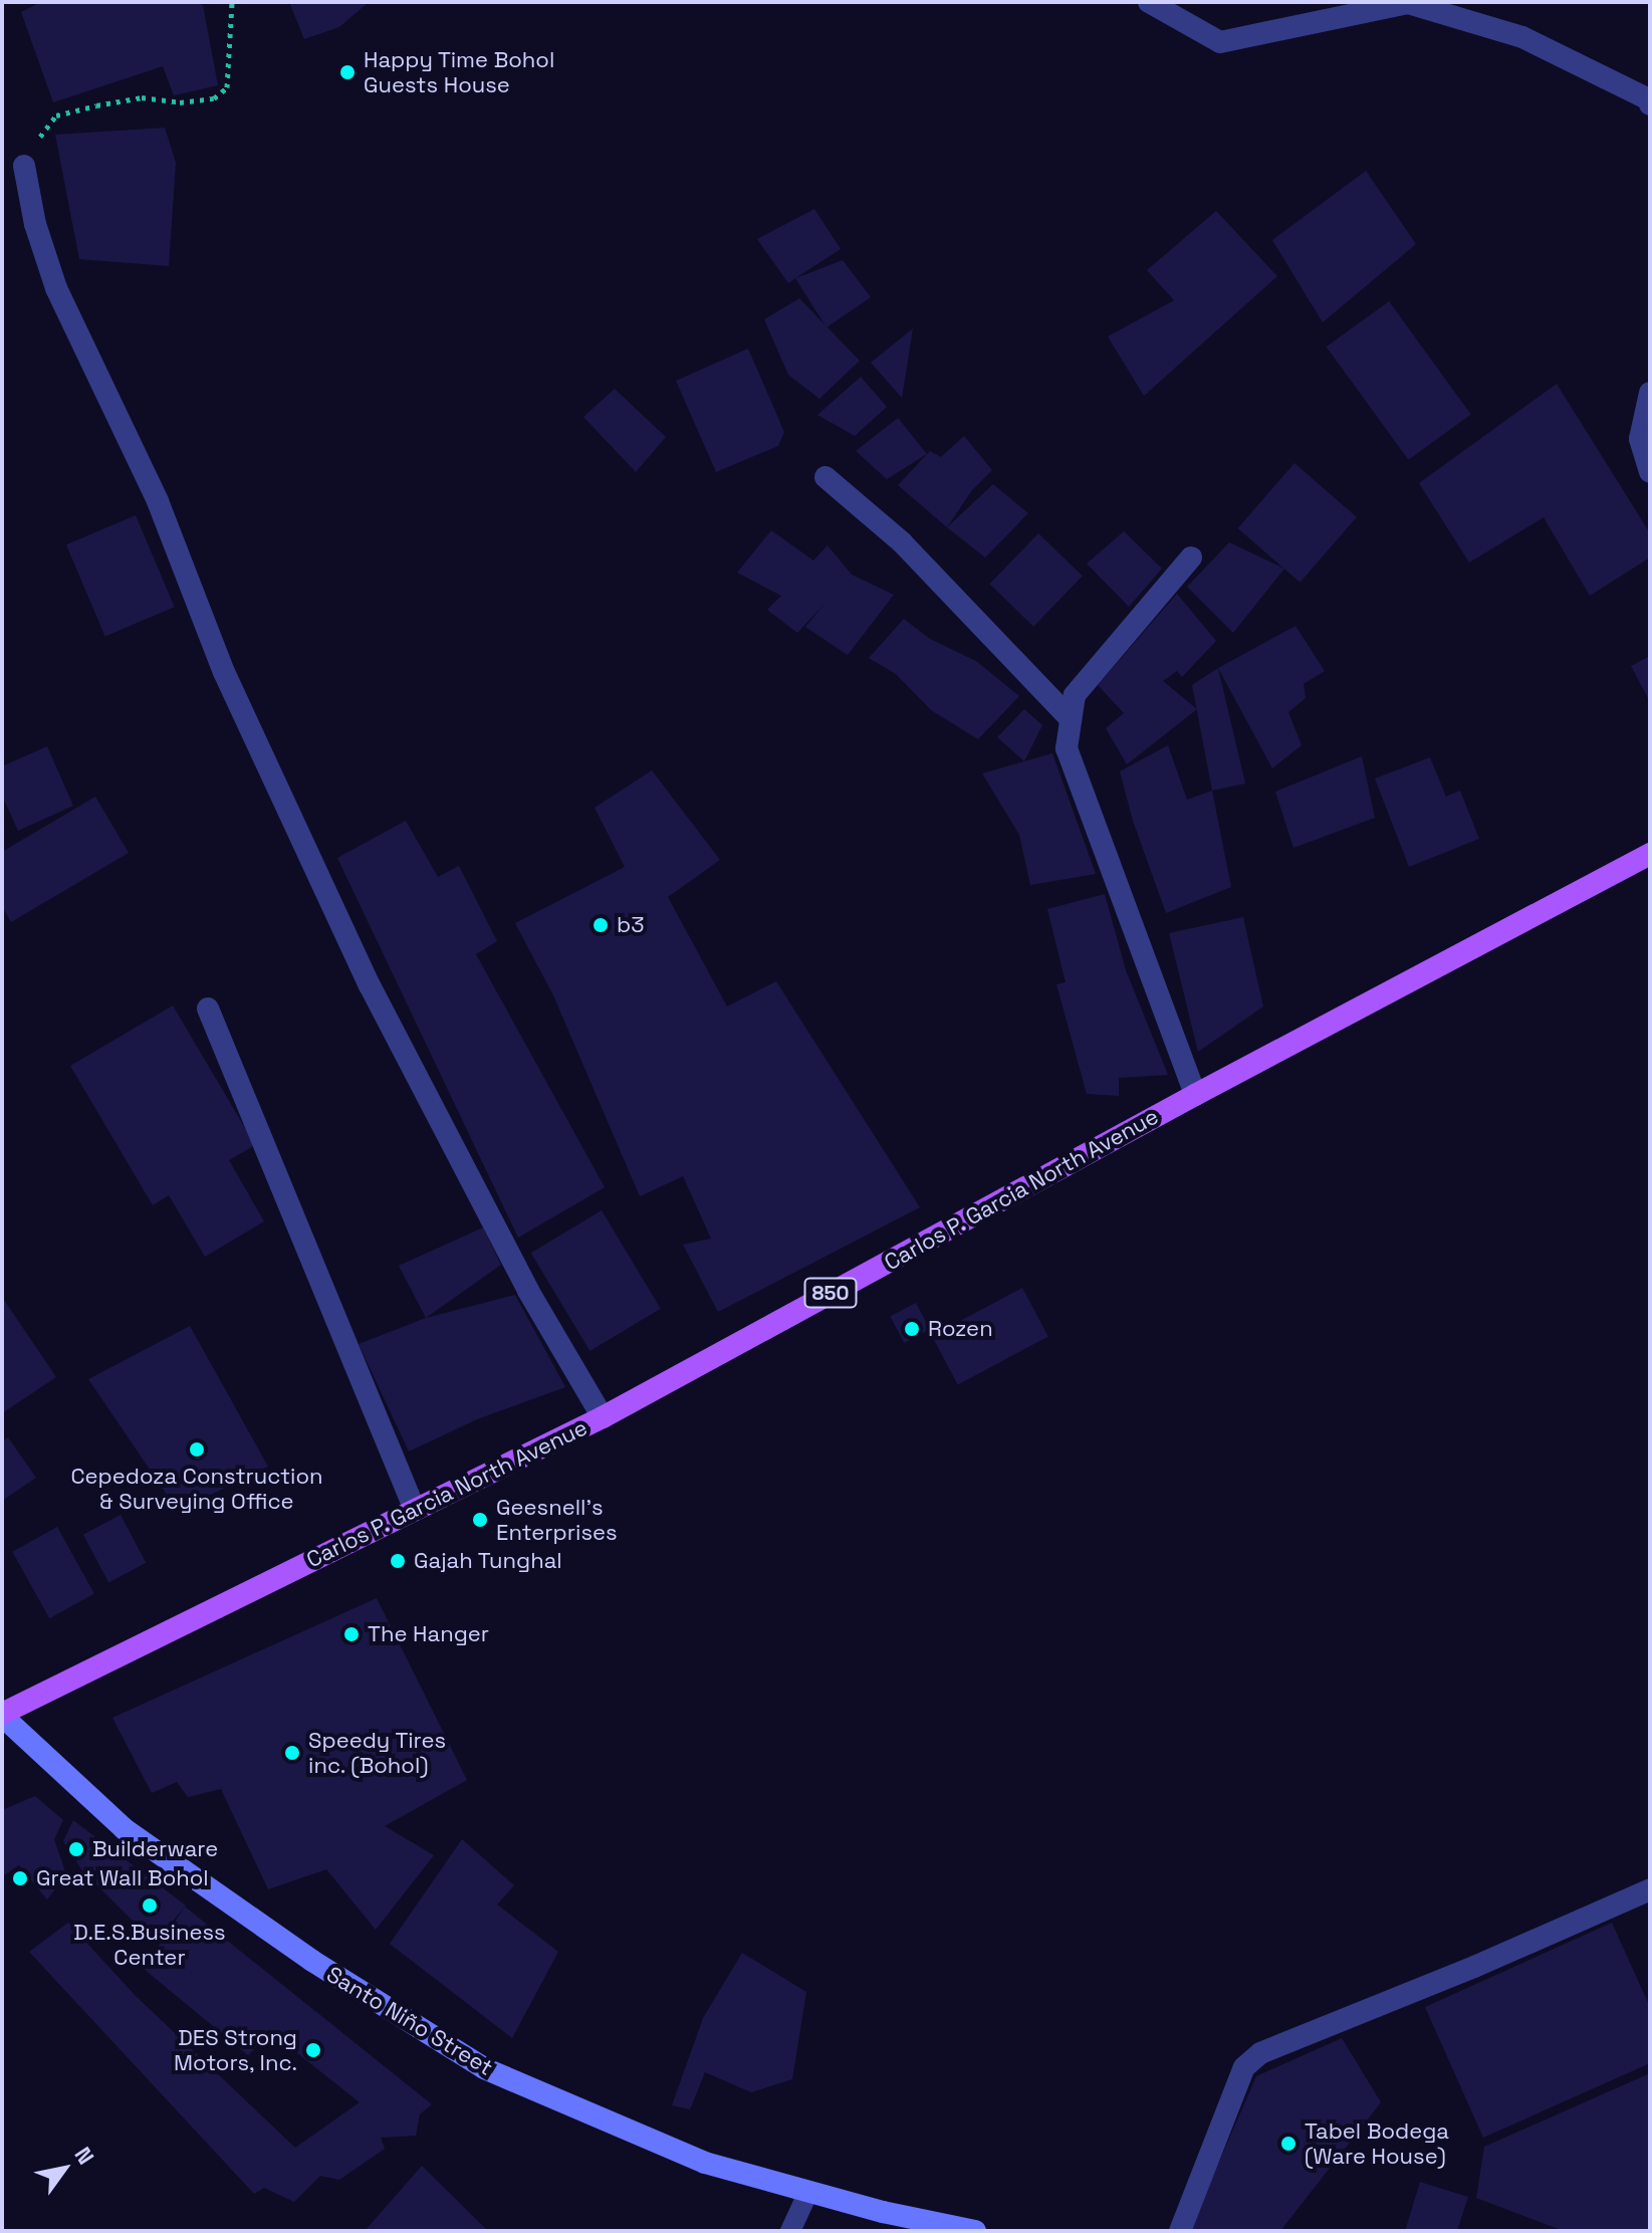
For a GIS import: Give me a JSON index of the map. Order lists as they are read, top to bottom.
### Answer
{
  "streets": {
    "main road": ["Carlos P. Garcia North Avenue", "850", "Santo Niño Street"]
  },
  "crossings": [
    ["Carlos P. Garcia North Avenue", "Santo Niño Street"]
  ],
  "places": [
    "Happy Time Bohol Guests House",
    "b3",
    "Rozen",
    "Cepedoza Construction & Surveying Office",
    "Geesnell's Enterprises",
    "Gajah Tunghal",
    "The Hanger",
    "Speedy Tires inc. (Bohol)",
    "Builderware",
    "Great Wall Bohol",
    "D.E.S.Business Center",
    "DES Strong Motors, Inc.",
    "Tabel Bodega (Ware House)"
  ],
  "north": "top right"
}
